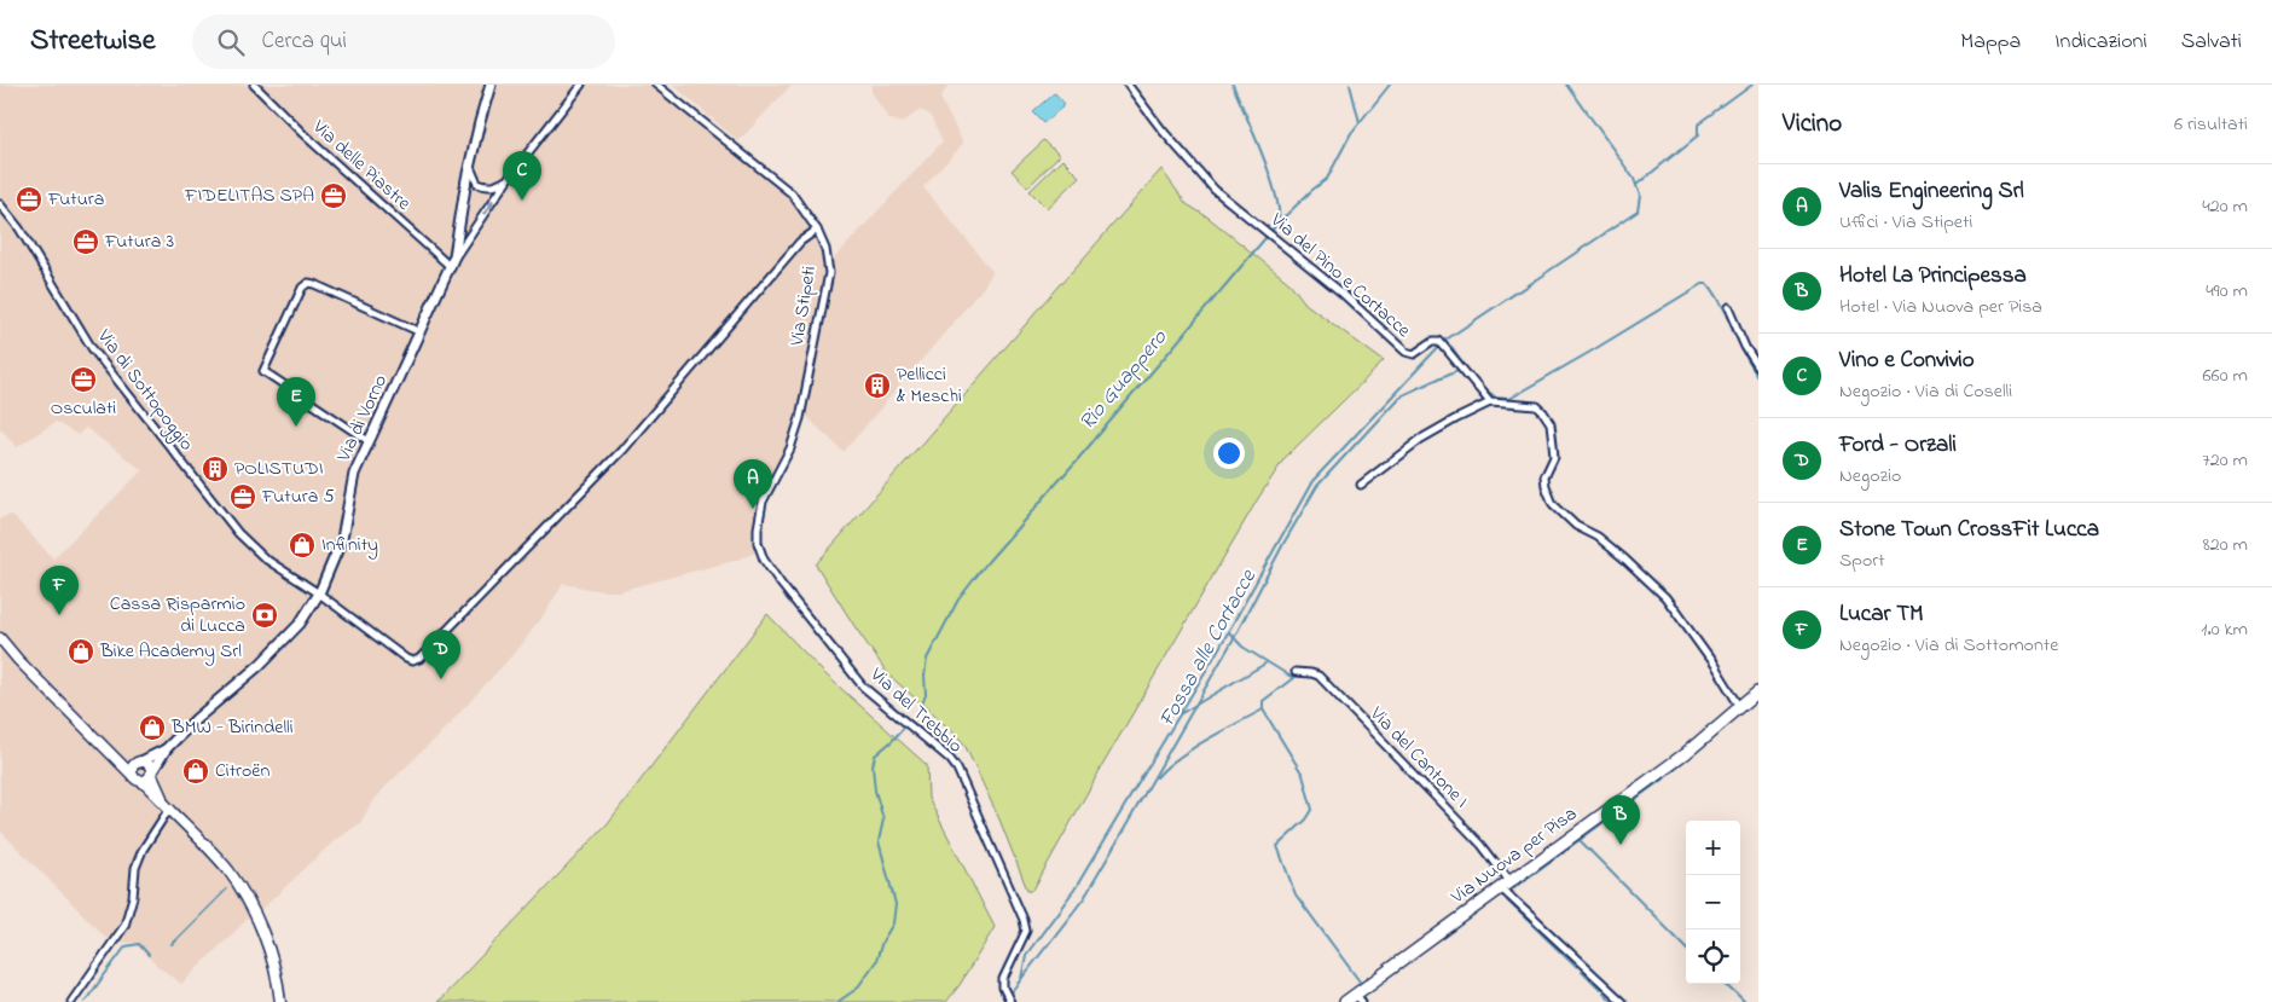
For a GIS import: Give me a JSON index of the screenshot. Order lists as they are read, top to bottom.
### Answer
{
  "streets": {
    "main road": ["Via Nuova per Pisa"],
    "street": [
      "Via delle Piastre",
      "Via del Pino e Cortacce",
      "Via Stipeti",
      "Via di Sottopoggio",
      "Via di Vorno",
      "Via del Trebbio",
      "Via del Cantone I"
    ]
  },
  "crossings": [
    ["Via delle Piastre", "Via di Vorno"],
    ["Via Stipeti", "Via di Sottopoggio"],
    ["Via Stipeti", "Via del Trebbio"],
    ["Via di Sottopoggio", "Via di Vorno"],
    ["Via del Cantone I", "Via Nuova per Pisa"]
  ],
  "water": ["Rio Guappero", "Fossa alle Cortacce"],
  "places": {
    "office": [
      "FIDELITAS SPA",
      "Futura",
      "Futura 3",
      "Osculati",
      "Futura 5"
    ],
    "building": ["Pellicci & Meschi", "POLISTUDI"],
    "shop": [
      "Infinity",
      "Bike Academy Srl",
      "BMW - Birindelli",
      "Citroën"
    ],
    "bank": ["Cassa Risparmio di Lucca"]
  },
  "page": {
    "header": "Streetwise",
    "search": "Cerca qui",
    "nav": ["Mappa", "Indicazioni", "Salvati"],
    "heading": ["Vicino", "6 risultati"],
    "pins": [
      "C",
      "E",
      "A",
      "F",
      "D",
      "B"
    ],
    "list": [
      {
        "mark": "A",
        "name": "Valis Engineering Srl",
        "note": "Uffici · Via Stipeti",
        "value": "420 m"
      },
      {
        "mark": "B",
        "name": "Hotel La Principessa",
        "note": "Hotel · Via Nuova per Pisa",
        "value": "490 m"
      },
      {
        "mark": "C",
        "name": "Vino e Convivio",
        "note": "Negozio · Via di Coselli",
        "value": "660 m"
      },
      {
        "mark": "D",
        "name": "Ford - Orzali",
        "note": "Negozio",
        "value": "720 m"
      },
      {
        "mark": "E",
        "name": "Stone Town CrossFit Lucca",
        "note": "Sport",
        "value": "820 m"
      },
      {
        "mark": "F",
        "name": "Lucar TM",
        "note": "Negozio · Via di Sottomonte",
        "value": "1.0 km"
      }
    ],
    "map_buttons": ["+", "−"]
  }
}
